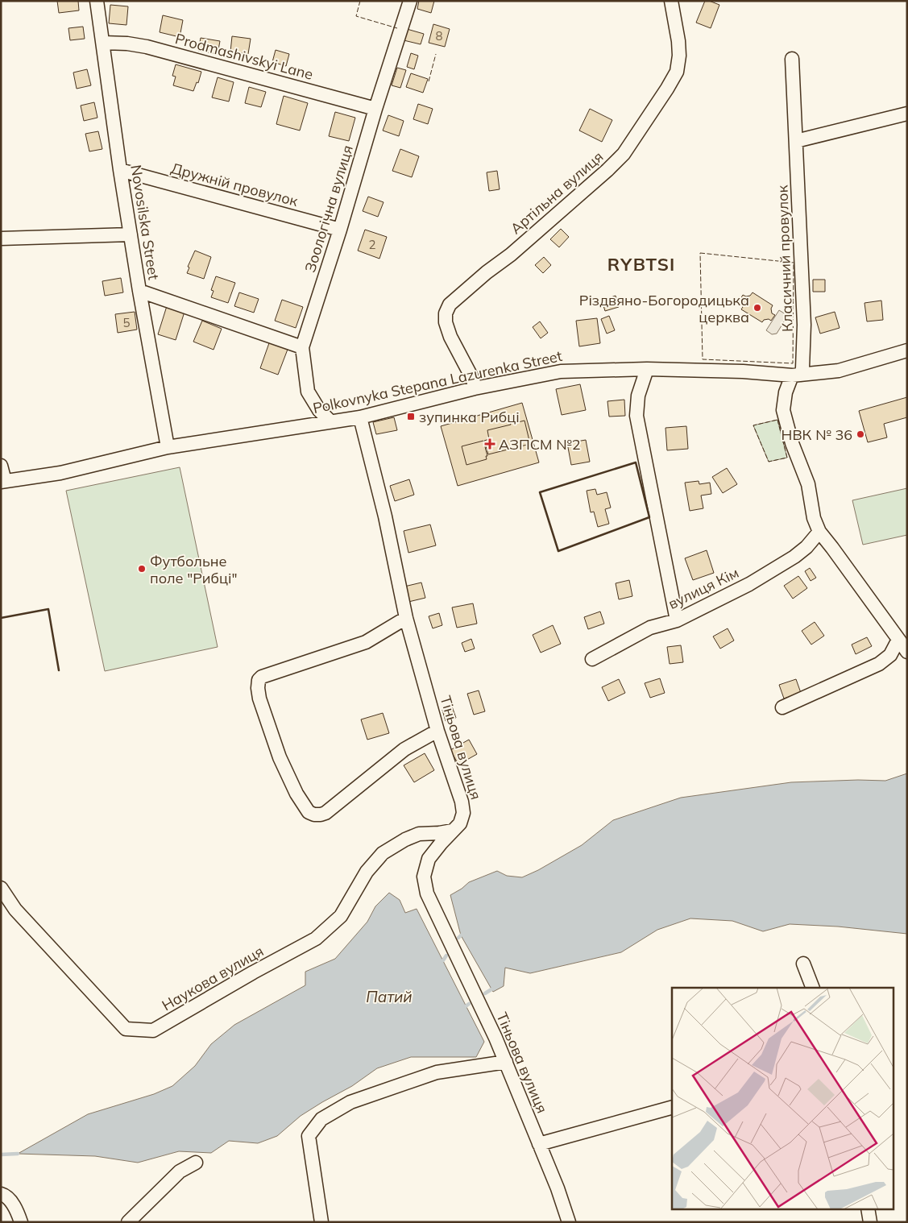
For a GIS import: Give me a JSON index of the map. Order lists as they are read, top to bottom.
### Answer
{
  "streets": {
    "street": [
      "Prodmashivskyi Lane",
      "Дружній провулок",
      "Артільна вулиця",
      "Зоологічна вулиця",
      "Novosilska Street",
      "Класичний провулок",
      "Polkovnyka Stepana Lazurenka Street",
      "вулиця Кім",
      "Тіньова вулиця",
      "Наукова вулиця"
    ]
  },
  "crossings": [
    ["Prodmashivskyi Lane", "Зоологічна вулиця"],
    ["Prodmashivskyi Lane", "Novosilska Street"],
    ["Дружній провулок", "Зоологічна вулиця"],
    ["Дружній провулок", "Novosilska Street"],
    ["Артільна вулиця", "Polkovnyka Stepana Lazurenka Street"],
    ["Зоологічна вулиця", "Polkovnyka Stepana Lazurenka Street"],
    ["Novosilska Street", "Polkovnyka Stepana Lazurenka Street"],
    ["Класичний провулок", "Polkovnyka Stepana Lazurenka Street"],
    ["Класичний провулок", "вулиця Кім"],
    ["Polkovnyka Stepana Lazurenka Street", "Тіньова вулиця"],
    ["Тіньова вулиця", "Наукова вулиця"]
  ],
  "districts": ["RYBTSI"],
  "water": ["Патий"],
  "places": {
    "other": ["Різдвяно-Богородицька церква", "НВК № 36", "Футбольне поле \"Рибці\""],
    "transit": ["зупинка Рибці"],
    "health": ["АЗПСМ №2"]
  },
  "house_numbers": ["8", "2", "5"]
}
